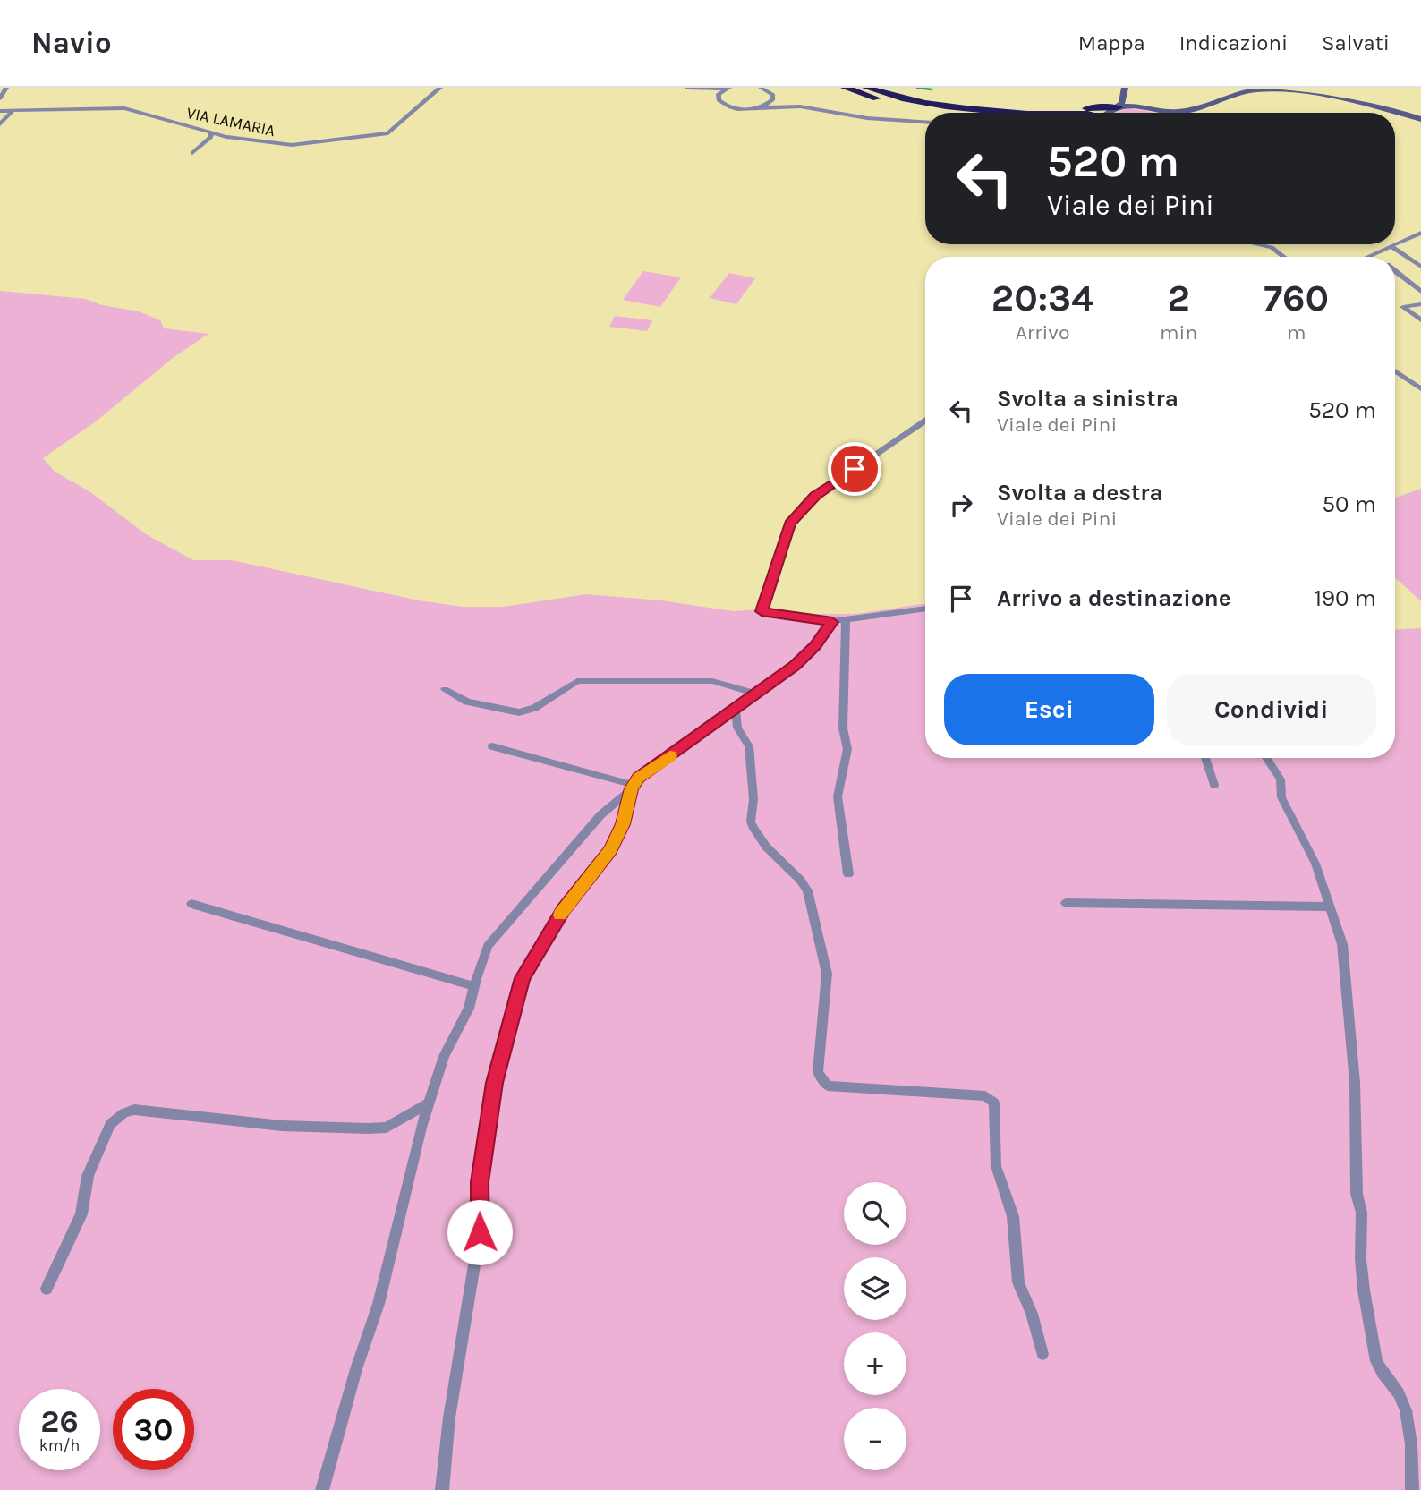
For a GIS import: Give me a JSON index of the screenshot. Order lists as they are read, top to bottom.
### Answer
{
  "streets": {
    "street": ["VIA LAMARIA"]
  },
  "page": {
    "header": "Navio",
    "nav": ["Mappa", "Indicazioni", "Salvati"],
    "turn": ["520 m", "Viale dei Pini"],
    "eta": [
      "20:34",
      "Arrivo",
      "2",
      "min",
      "760",
      "m"
    ],
    "list": [
      {
        "name": "Svolta a sinistra",
        "note": "Viale dei Pini",
        "value": "520 m"
      },
      {
        "name": "Svolta a destra",
        "note": "Viale dei Pini",
        "value": "50 m"
      },
      {
        "name": "Arrivo a destinazione",
        "value": "190 m"
      }
    ],
    "buttons": ["Esci", "Condividi"],
    "map_buttons": ["+", "−"],
    "speed": "26 km/h",
    "limit": "30"
  }
}
